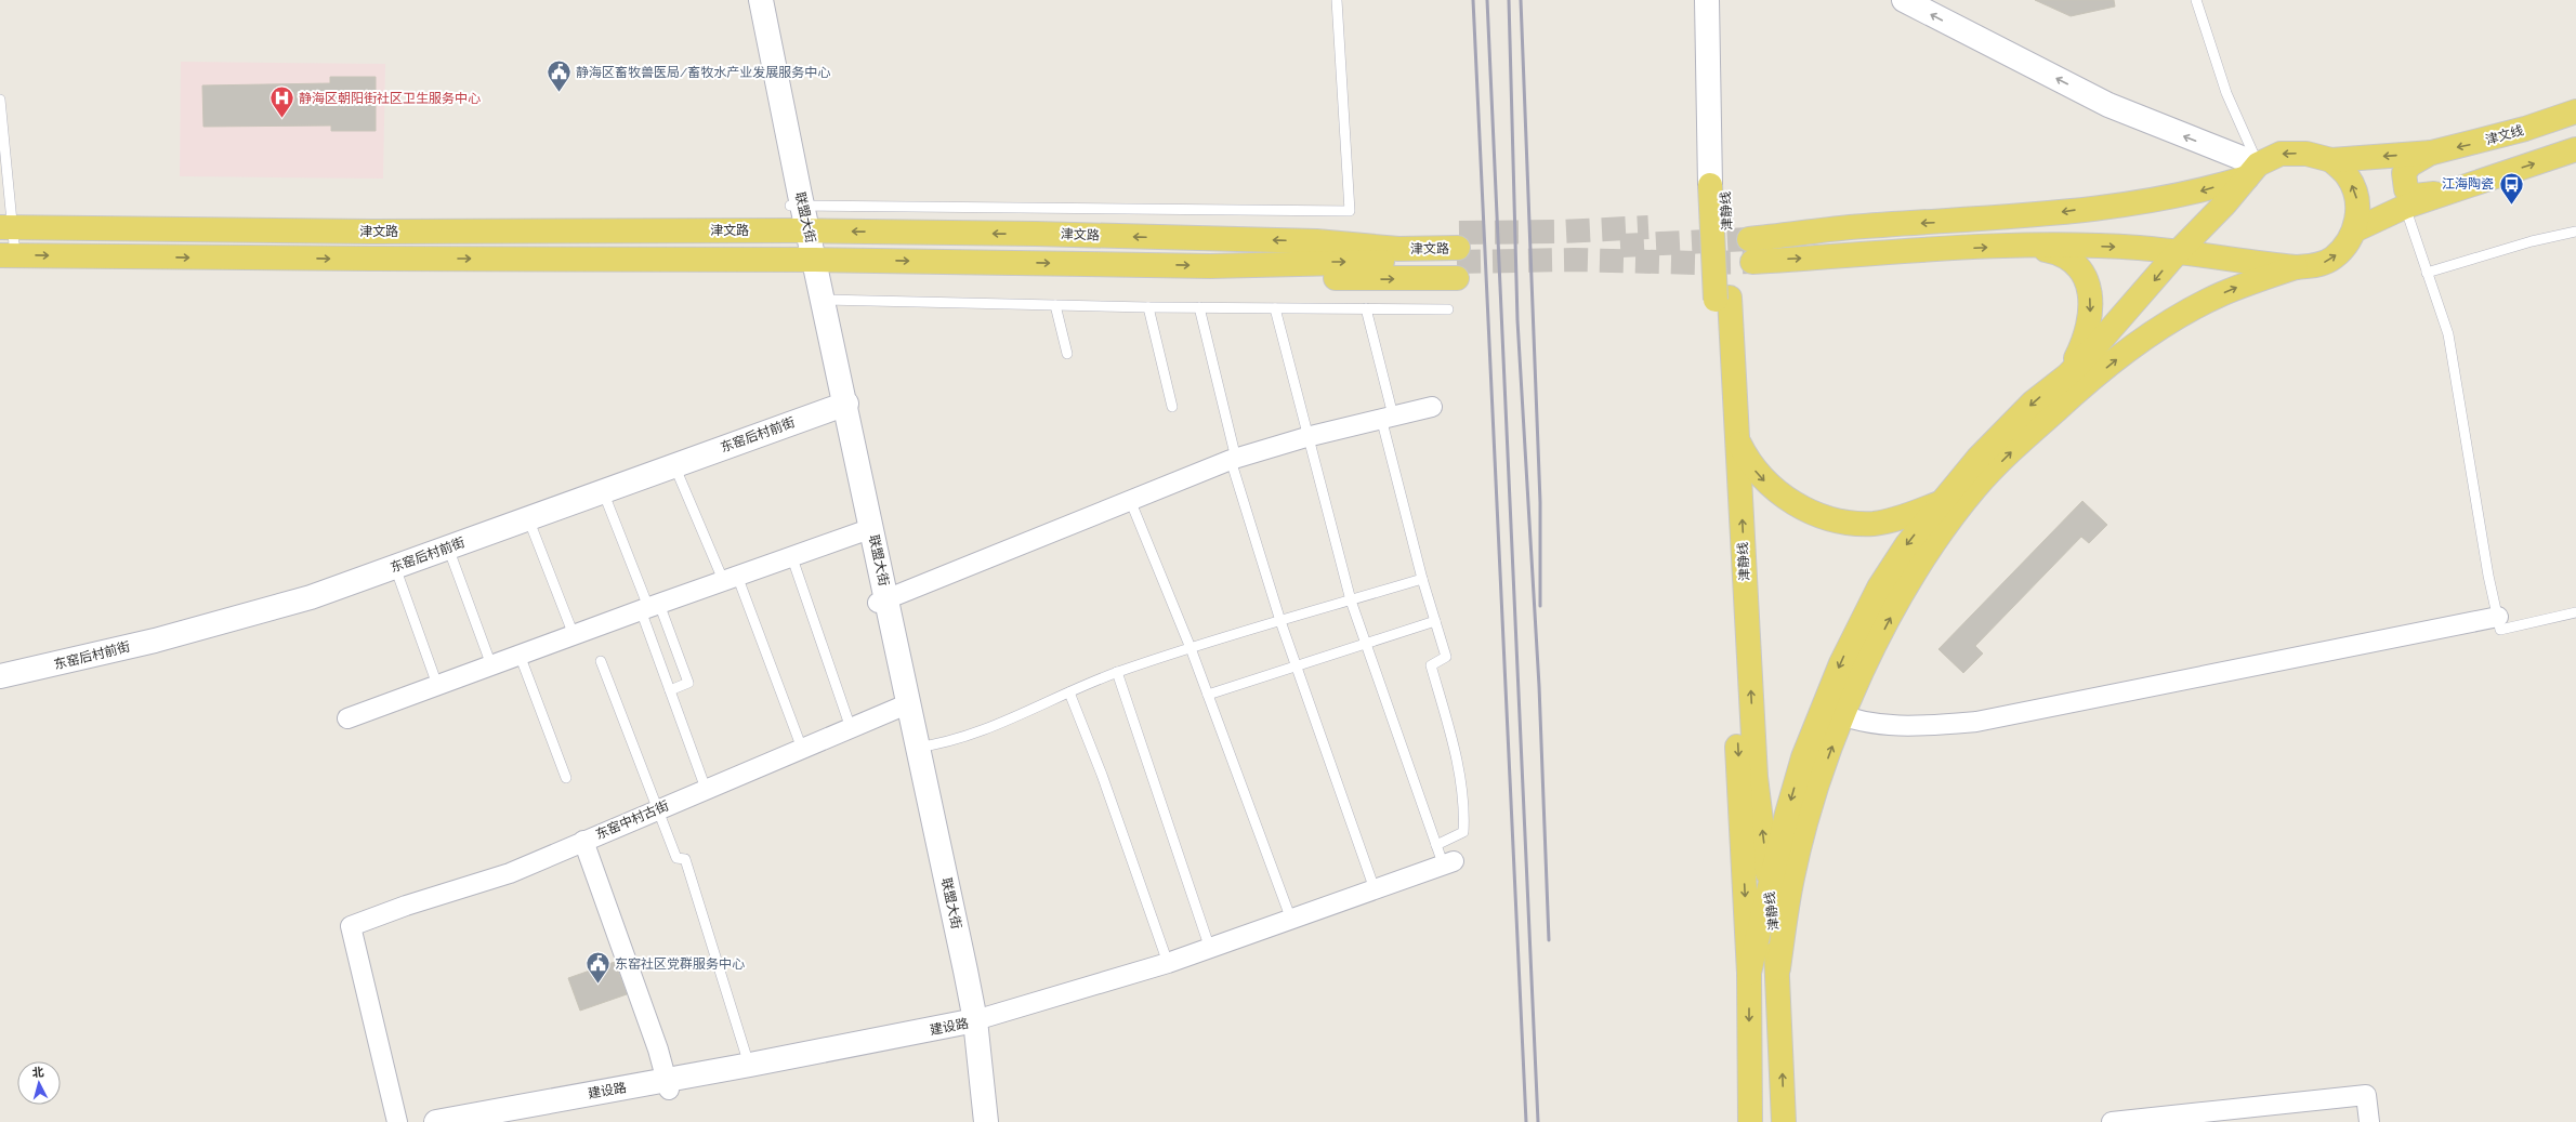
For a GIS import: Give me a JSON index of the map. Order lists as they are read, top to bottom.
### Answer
{
  "streets": {
    "main road": [
      "津文线",
      "津静线",
      "联盟大街",
      "津文路",
      "东窑后村前街",
      "建设路"
    ],
    "street": ["东窑中村古街"]
  },
  "crossings": [
    ["联盟大街", "津文路"],
    ["联盟大街", "东窑后村前街"],
    ["联盟大街", "东窑中村古街"],
    ["联盟大街", "建设路"]
  ],
  "places": {
    "public building": ["静海区畜牧兽医局/畜牧水产业发展服务中心", "东窑社区党群服务中心"],
    "hospital": ["静海区朝阳街社区卫生服务中心"],
    "bus stop": ["江海陶瓷"]
  },
  "north": "top"
}
